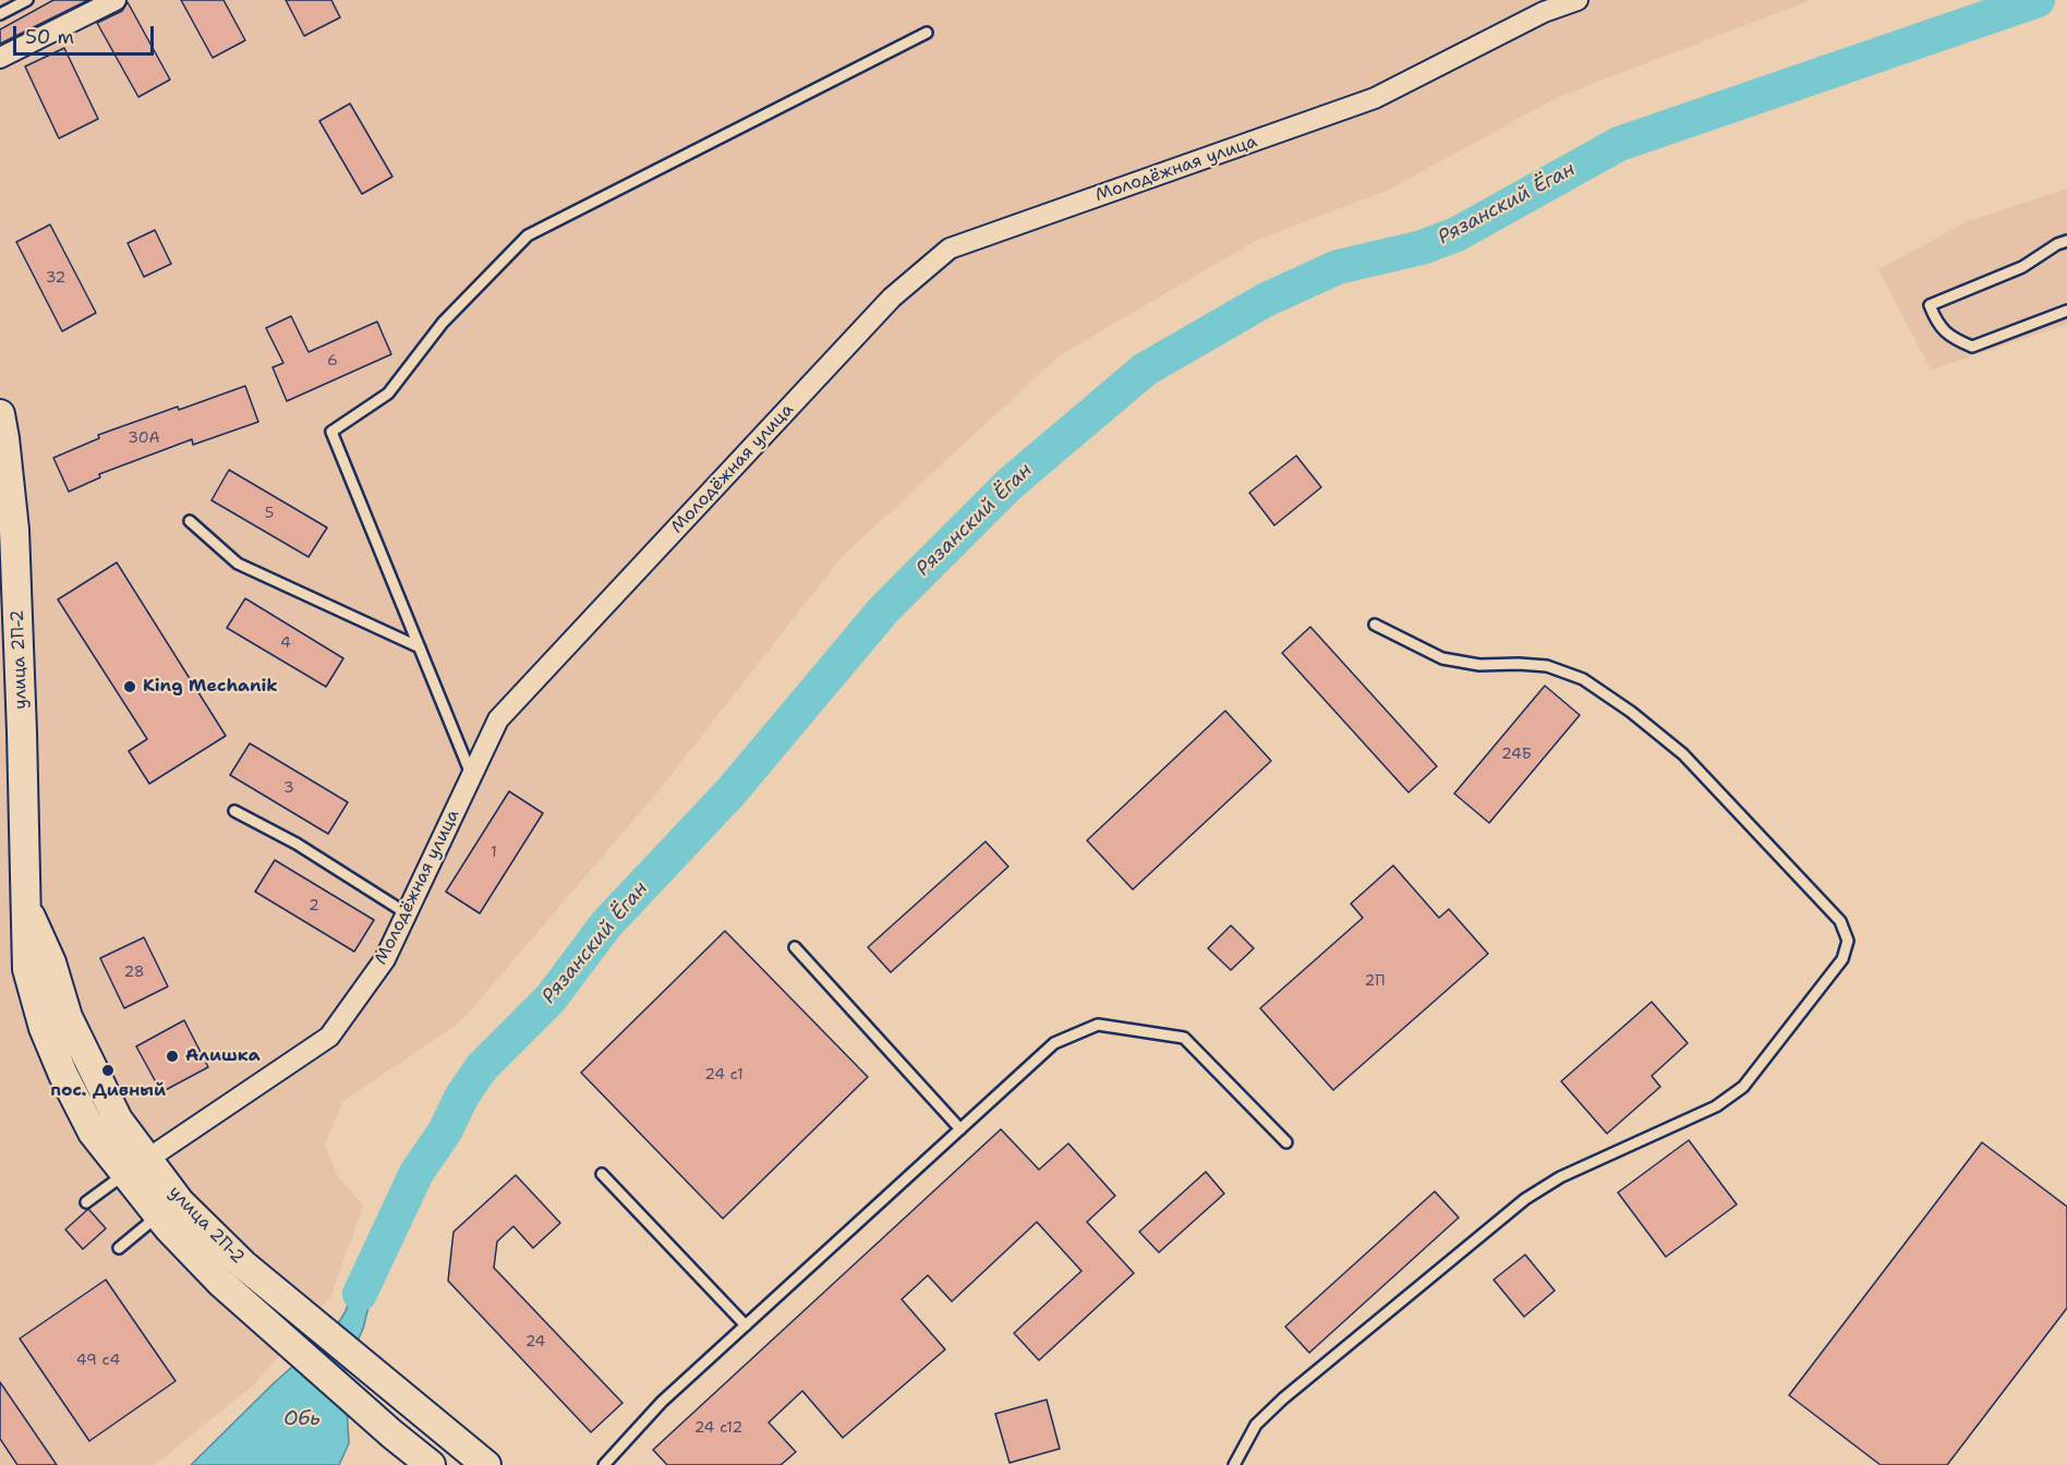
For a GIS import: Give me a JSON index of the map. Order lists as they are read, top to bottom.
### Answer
{
  "streets": {
    "main road": ["улица 2П-2"],
    "street": ["Молодёжная улица"]
  },
  "crossings": [
    ["Молодёжная улица", "улица 2П-2"]
  ],
  "water": ["Рязанский Ёган", "Обь"],
  "places": ["King Mechanik", "Алишка", "пос. Дивный"],
  "house_numbers": [
    "32",
    "6",
    "30А",
    "5",
    "4",
    "24Б",
    "3",
    "1",
    "2",
    "28",
    "2П",
    "24 с1",
    "24",
    "49 с4",
    "24 с12"
  ],
  "scale_bar": "50 m"
}
